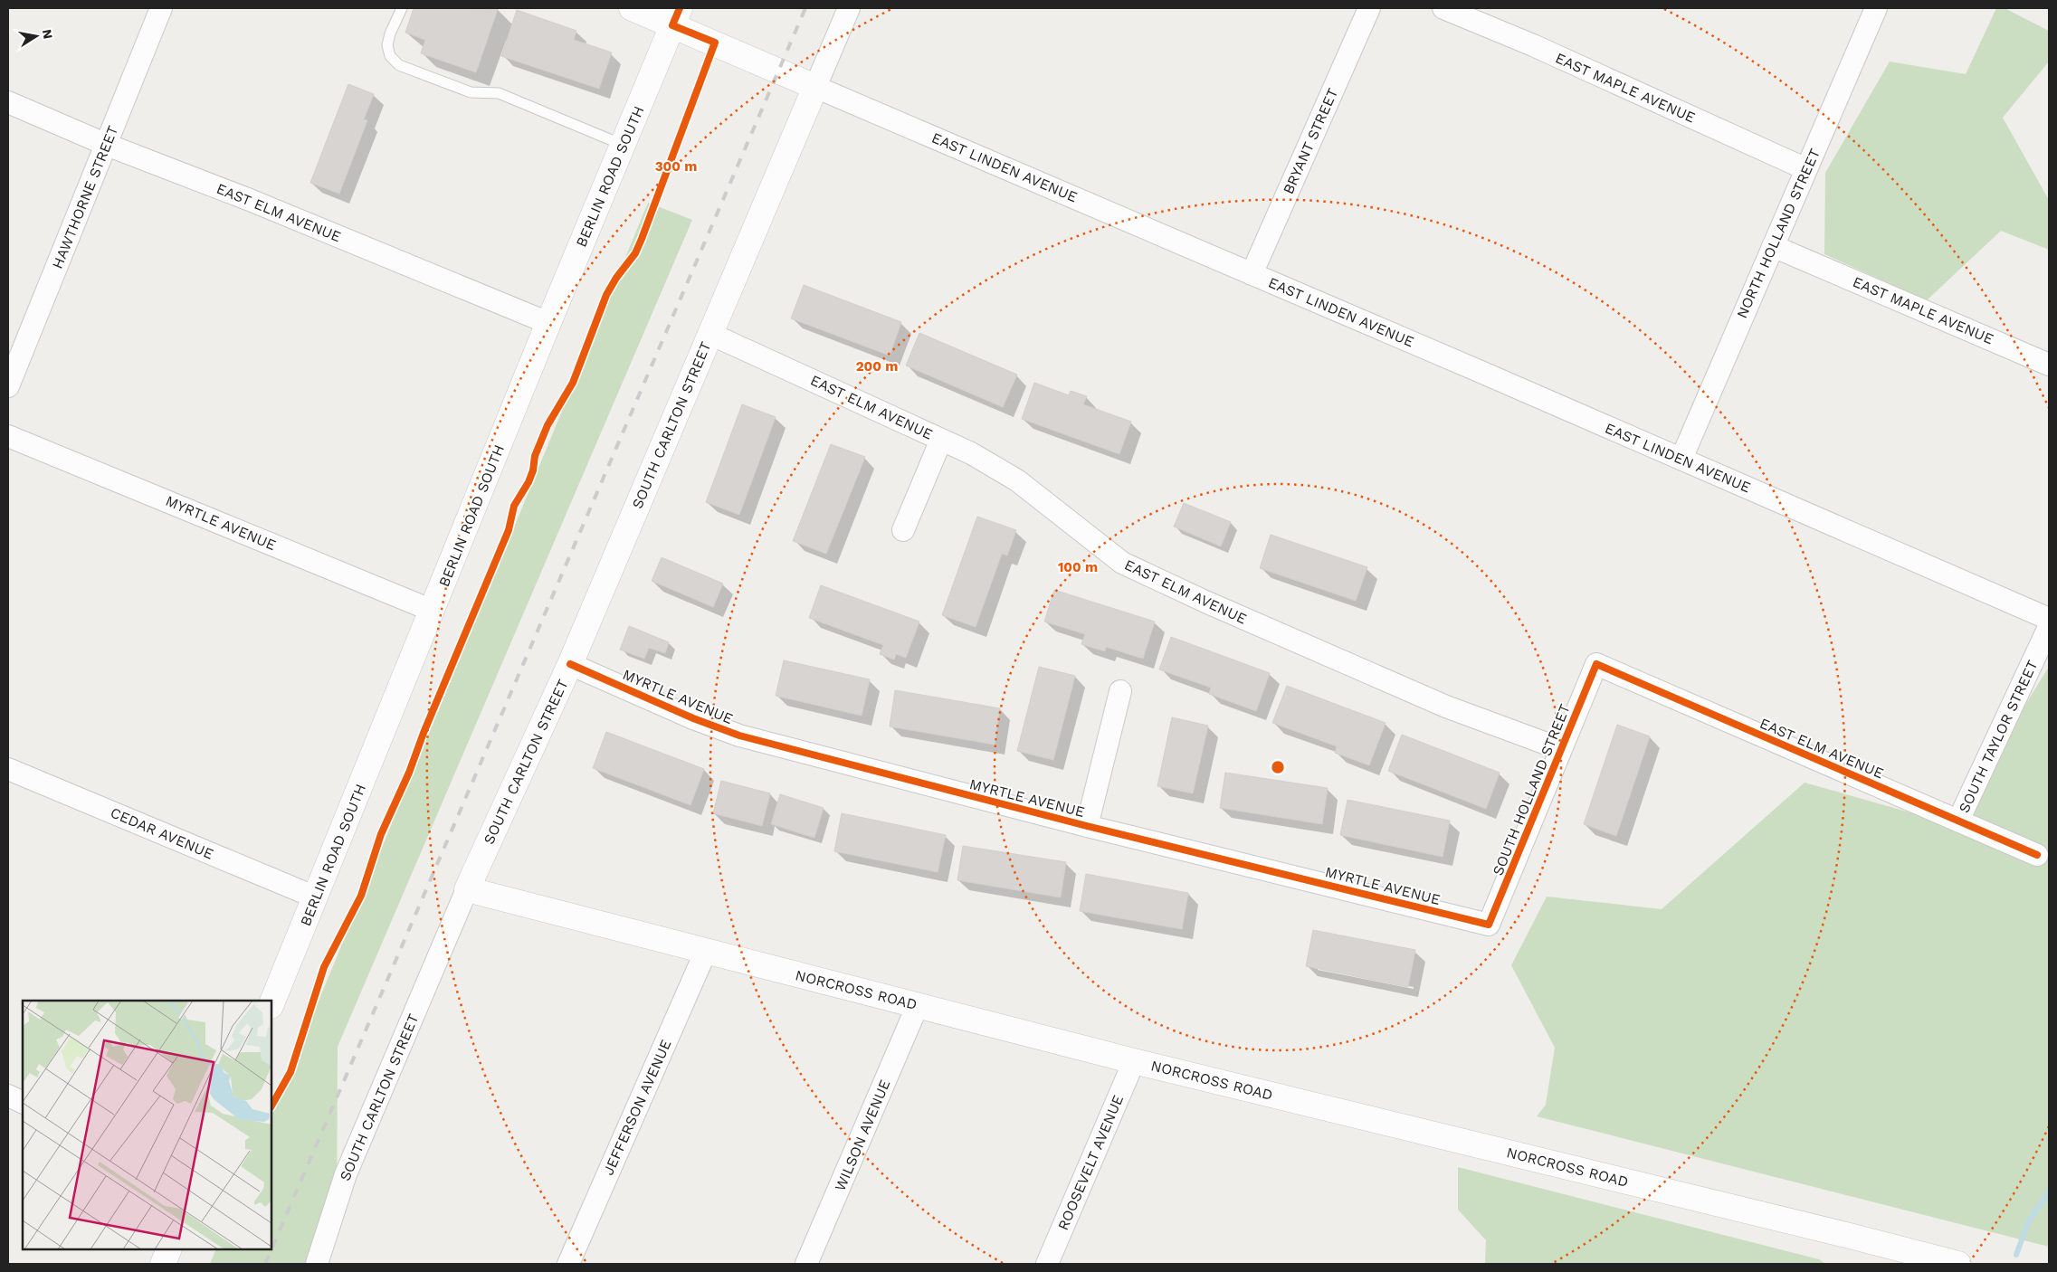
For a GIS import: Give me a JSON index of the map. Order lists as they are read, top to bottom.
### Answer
{
  "streets": {
    "street": [
      "EAST MAPLE AVENUE",
      "BRYANT STREET",
      "EAST LINDEN AVENUE",
      "BERLIN ROAD SOUTH",
      "HAWTHORNE STREET",
      "EAST ELM AVENUE",
      "NORTH HOLLAND STREET",
      "SOUTH CARLTON STREET",
      "MYRTLE AVENUE",
      "SOUTH TAYLOR STREET",
      "SOUTH HOLLAND STREET",
      "CEDAR AVENUE",
      "NORCROSS ROAD",
      "JEFFERSON AVENUE",
      "WILSON AVENUE",
      "ROOSEVELT AVENUE"
    ]
  },
  "crossings": [
    ["EAST MAPLE AVENUE", "NORTH HOLLAND STREET"],
    ["BRYANT STREET", "EAST LINDEN AVENUE"],
    ["EAST LINDEN AVENUE", "BERLIN ROAD SOUTH"],
    ["EAST LINDEN AVENUE", "NORTH HOLLAND STREET"],
    ["EAST LINDEN AVENUE", "SOUTH CARLTON STREET"],
    ["BERLIN ROAD SOUTH", "EAST ELM AVENUE"],
    ["BERLIN ROAD SOUTH", "MYRTLE AVENUE"],
    ["BERLIN ROAD SOUTH", "CEDAR AVENUE"],
    ["HAWTHORNE STREET", "EAST ELM AVENUE"],
    ["EAST ELM AVENUE", "SOUTH CARLTON STREET"],
    ["EAST ELM AVENUE", "SOUTH TAYLOR STREET"],
    ["EAST ELM AVENUE", "SOUTH HOLLAND STREET"],
    ["SOUTH CARLTON STREET", "MYRTLE AVENUE"],
    ["SOUTH CARLTON STREET", "NORCROSS ROAD"],
    ["MYRTLE AVENUE", "SOUTH HOLLAND STREET"],
    ["NORCROSS ROAD", "JEFFERSON AVENUE"],
    ["NORCROSS ROAD", "WILSON AVENUE"],
    ["NORCROSS ROAD", "ROOSEVELT AVENUE"]
  ],
  "north": "right",
  "rings": ["300 m", "200 m", "100 m"]
}
